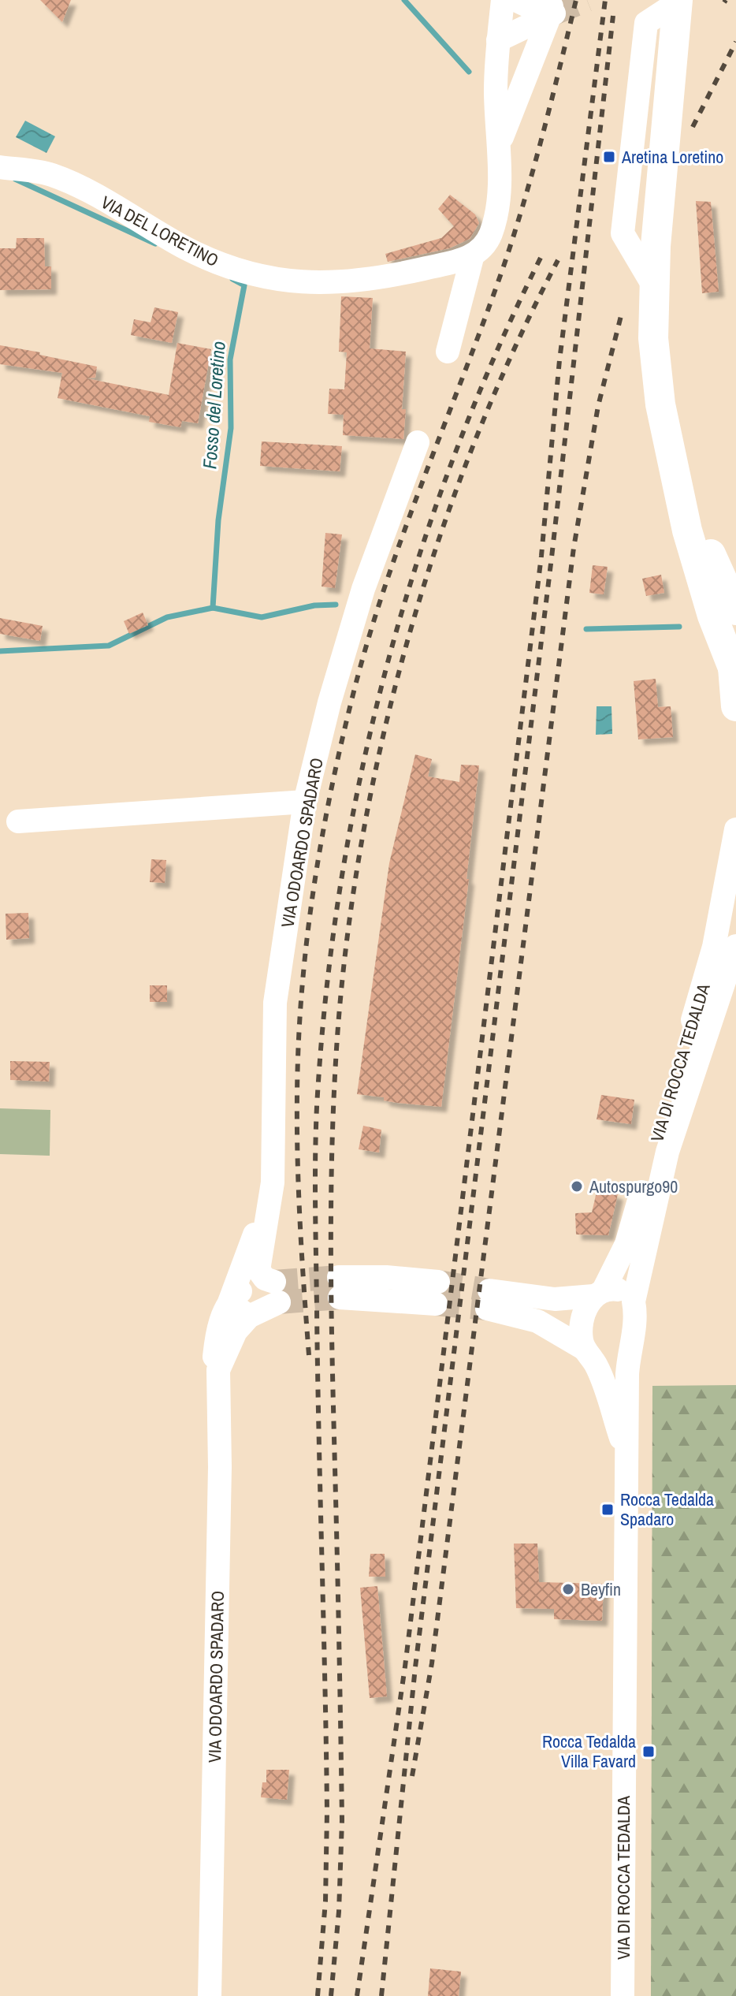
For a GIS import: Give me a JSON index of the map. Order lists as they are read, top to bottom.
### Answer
{
  "streets": {
    "street": ["VIA DEL LORETINO", "VIA ODOARDO SPADARO", "VIA DI ROCCA TEDALDA"]
  },
  "water": ["Fosso del Loretino"],
  "places": {
    "transit": ["Aretina Loretino", "Rocca Tedalda Spadaro", "Rocca Tedalda Villa Favard"],
    "other": ["Autospurgo90", "Beyfin"]
  }
}
